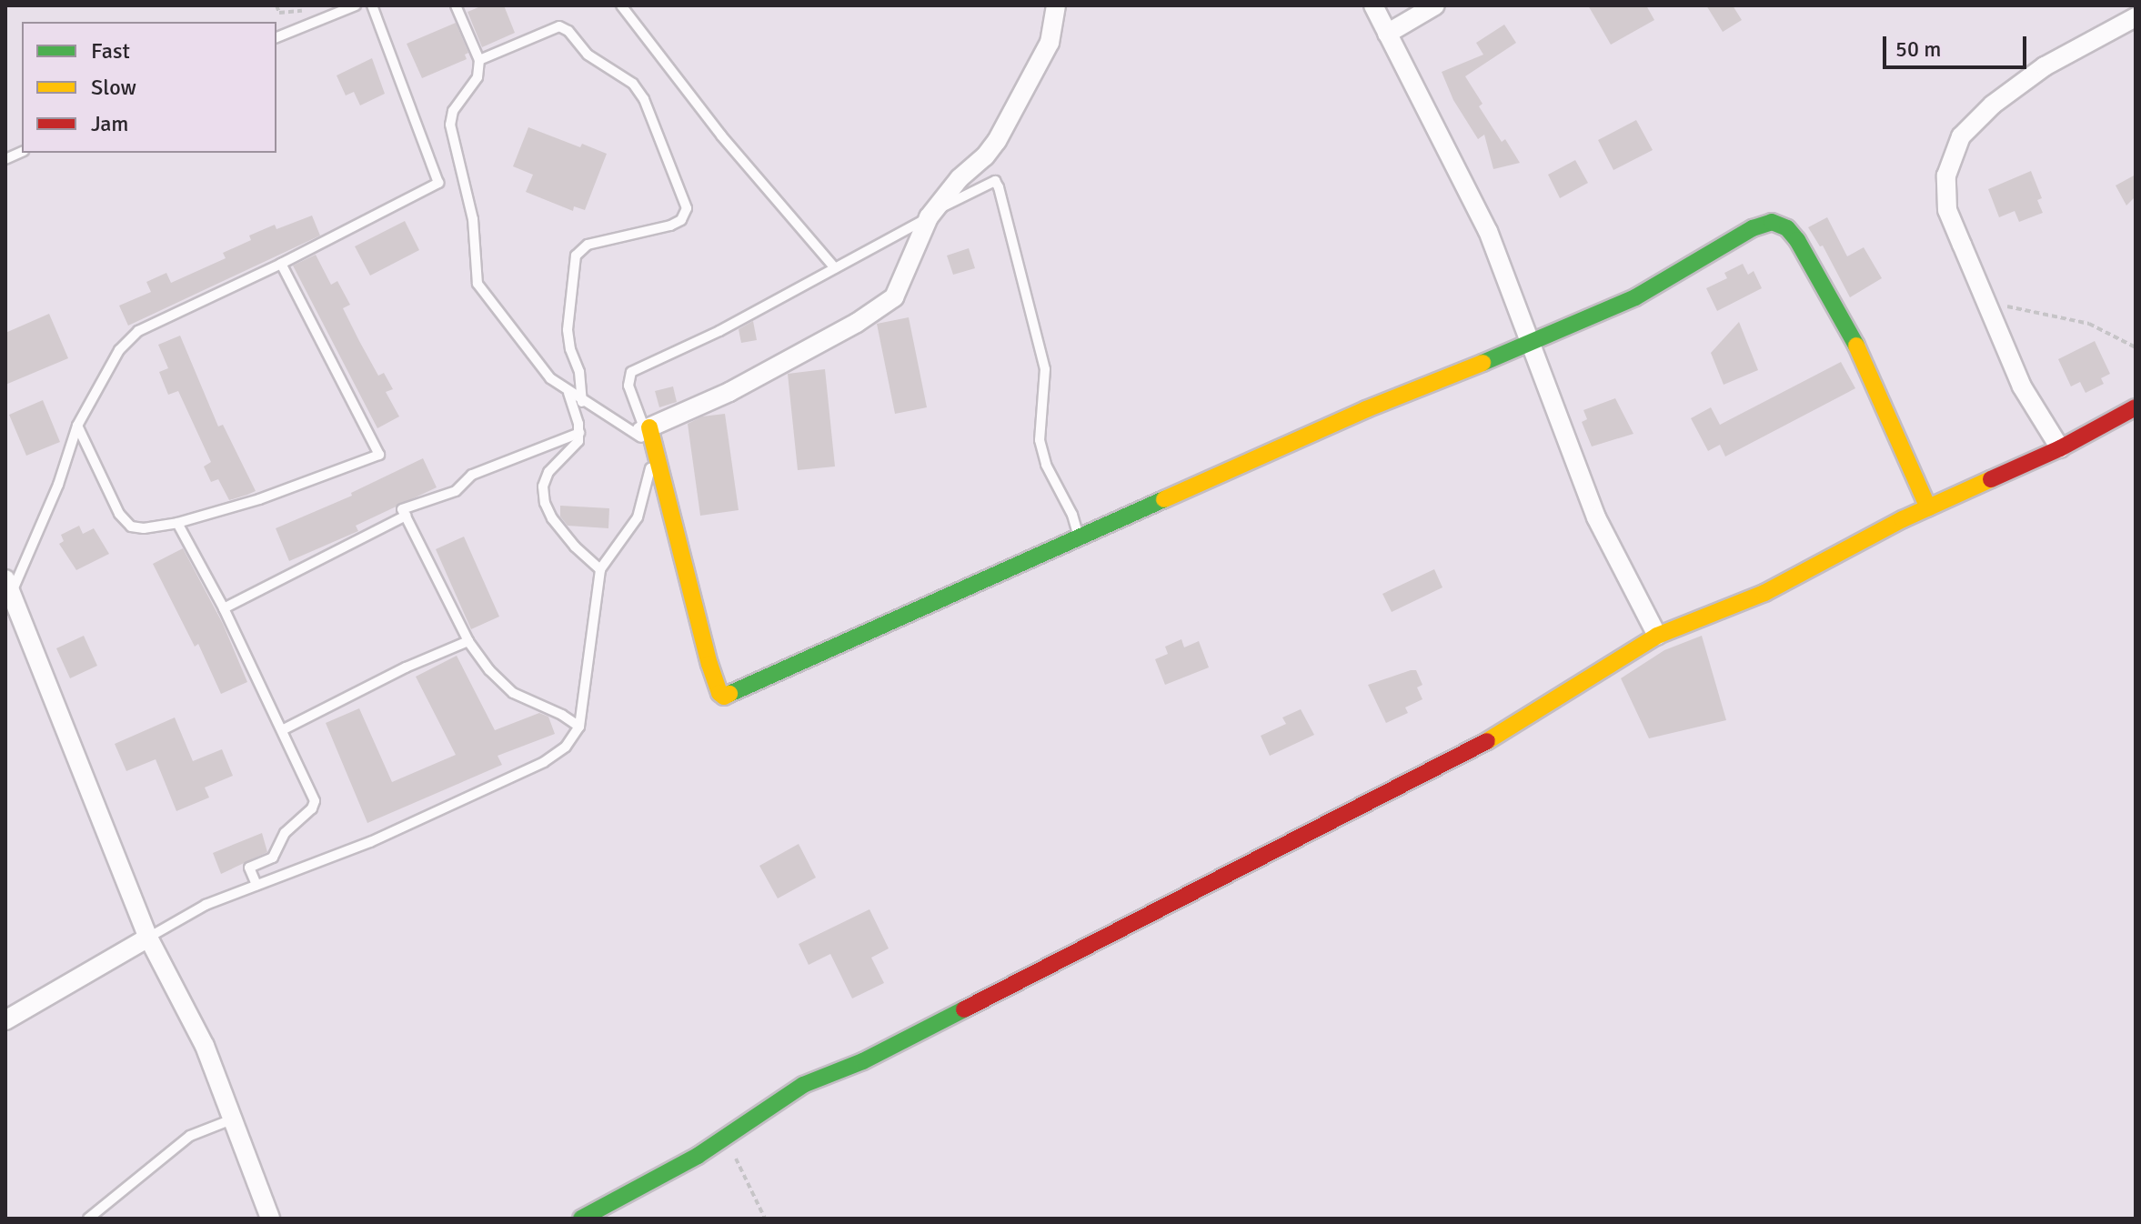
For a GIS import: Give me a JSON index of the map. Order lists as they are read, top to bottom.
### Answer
{
  "legend": ["Fast", "Slow", "Jam"],
  "scale_bar": "50 m"
}
